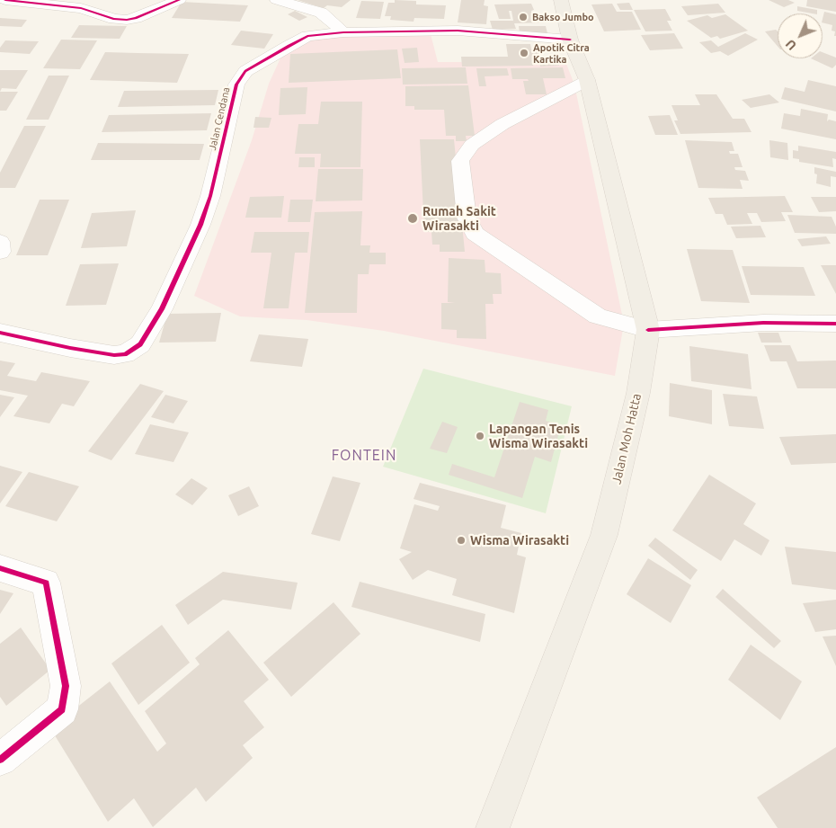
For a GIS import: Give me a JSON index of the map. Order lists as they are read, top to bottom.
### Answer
{
  "streets": {
    "main road": ["Jalan Moh Hatta"],
    "street": ["Jalan Cendana"]
  },
  "crossings": [
    ["Jalan Cendana", "Jalan Moh Hatta"]
  ],
  "districts": ["FONTEIN"],
  "places": [
    "Bakso Jumbo",
    "Apotik Citra Kartika",
    "Rumah Sakit Wirasakti",
    "Lapangan Tenis Wisma Wirasakti",
    "Wisma Wirasakti"
  ],
  "north": "bottom left"
}
